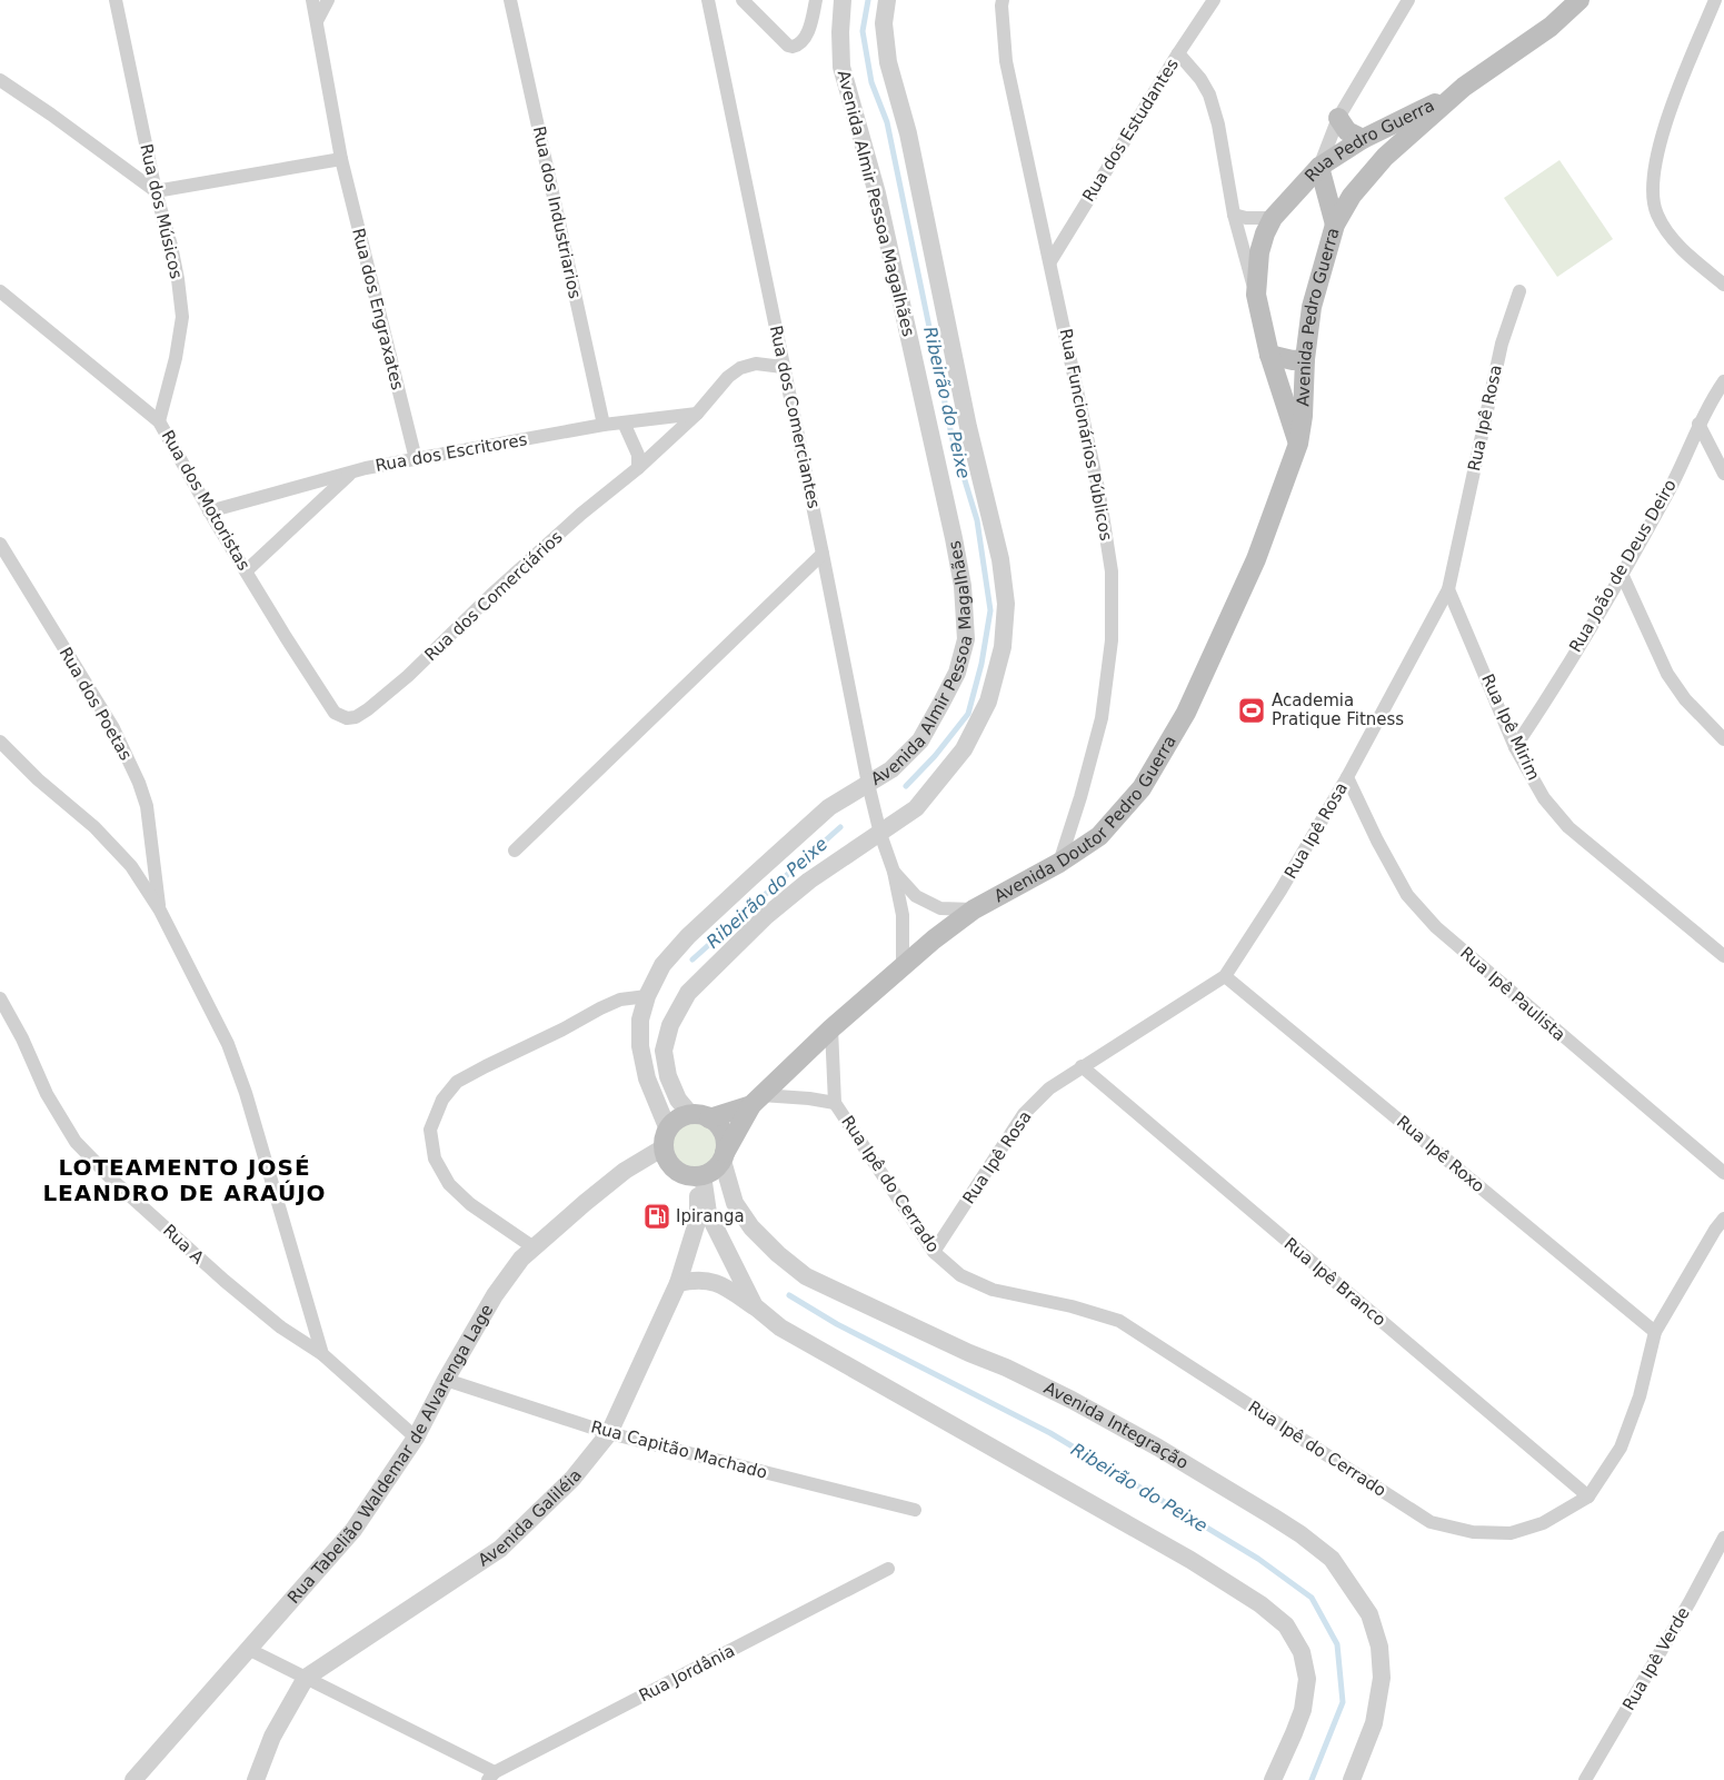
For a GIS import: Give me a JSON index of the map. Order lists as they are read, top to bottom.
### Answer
{
  "streets": {
    "main road": ["Rua Pedro Guerra", "Avenida Pedro Guerra", "Avenida Doutor Pedro Guerra"],
    "street": [
      "Rua dos Estudantes",
      "Avenida Almir Pessoa Magalhães",
      "Rua dos Músicos",
      "Rua dos Industriarios",
      "Rua dos Engraxates",
      "Rua dos Comerciantes",
      "Rua Ipê Rosa",
      "Rua Funcionários Públicos",
      "Rua dos Escritores",
      "Rua dos Motoristas",
      "Rua João de Deus Deiro",
      "Rua dos Comerciários",
      "Rua dos Poetas",
      "Rua Ipê Mirim",
      "Rua Ipê Paulista",
      "Rua Ipê Roxo",
      "Rua Ipê do Cerrado",
      "Rua A",
      "Rua Ipê Branco",
      "Avenida Integração",
      "Rua Capitão Machado",
      "Rua Tabelião Waldemar de Alvarenga Lage",
      "Avenida Galiléia",
      "Rua Ipê Verde",
      "Rua Jordânia"
    ]
  },
  "crossings": [
    ["Rua dos Estudantes", "Rua Funcionários Públicos"],
    ["Rua Pedro Guerra", "Avenida Pedro Guerra"],
    ["Rua Pedro Guerra", "Avenida Doutor Pedro Guerra"],
    ["Avenida Almir Pessoa Magalhães", "Rua dos Comerciantes"],
    ["Avenida Almir Pessoa Magalhães", "Avenida Doutor Pedro Guerra"],
    ["Avenida Almir Pessoa Magalhães", "Avenida Integração"],
    ["Avenida Almir Pessoa Magalhães", "Rua Tabelião Waldemar de Alvarenga Lage"],
    ["Avenida Almir Pessoa Magalhães", "Avenida Galiléia"],
    ["Rua dos Músicos", "Rua dos Motoristas"],
    ["Rua dos Industriarios", "Rua dos Escritores"],
    ["Rua dos Engraxates", "Rua dos Escritores"],
    ["Avenida Pedro Guerra", "Avenida Doutor Pedro Guerra"],
    ["Rua dos Comerciantes", "Rua dos Comerciários"],
    ["Rua Ipê Rosa", "Rua Ipê Mirim"],
    ["Rua Ipê Rosa", "Rua Ipê Paulista"],
    ["Rua Ipê Rosa", "Rua Ipê Roxo"],
    ["Rua Ipê Rosa", "Rua Ipê do Cerrado"],
    ["Rua Ipê Rosa", "Rua Ipê Branco"],
    ["Rua Funcionários Públicos", "Avenida Doutor Pedro Guerra"],
    ["Rua dos Escritores", "Rua dos Motoristas"],
    ["Rua dos Escritores", "Rua dos Comerciários"],
    ["Rua dos Motoristas", "Rua dos Comerciários"],
    ["Rua João de Deus Deiro", "Rua Ipê Mirim"],
    ["Avenida Doutor Pedro Guerra", "Rua Ipê do Cerrado"],
    ["Avenida Doutor Pedro Guerra", "Avenida Integração"],
    ["Avenida Doutor Pedro Guerra", "Rua Tabelião Waldemar de Alvarenga Lage"],
    ["Avenida Doutor Pedro Guerra", "Avenida Galiléia"],
    ["Rua Ipê Roxo", "Rua Ipê do Cerrado"],
    ["Rua Ipê do Cerrado", "Rua Ipê Branco"],
    ["Rua A", "Rua Tabelião Waldemar de Alvarenga Lage"],
    ["Avenida Integração", "Rua Tabelião Waldemar de Alvarenga Lage"],
    ["Avenida Integração", "Avenida Galiléia"],
    ["Rua Capitão Machado", "Rua Tabelião Waldemar de Alvarenga Lage"],
    ["Rua Capitão Machado", "Avenida Galiléia"],
    ["Rua Tabelião Waldemar de Alvarenga Lage", "Avenida Galiléia"]
  ],
  "districts": ["LOTEAMENTO JOSÉ LEANDRO DE ARAÚJO"],
  "water": ["Ribeirão do Peixe"],
  "places": {
    "sports": ["Academia Pratique Fitness"],
    "fuel station": ["Ipiranga"]
  }
}
